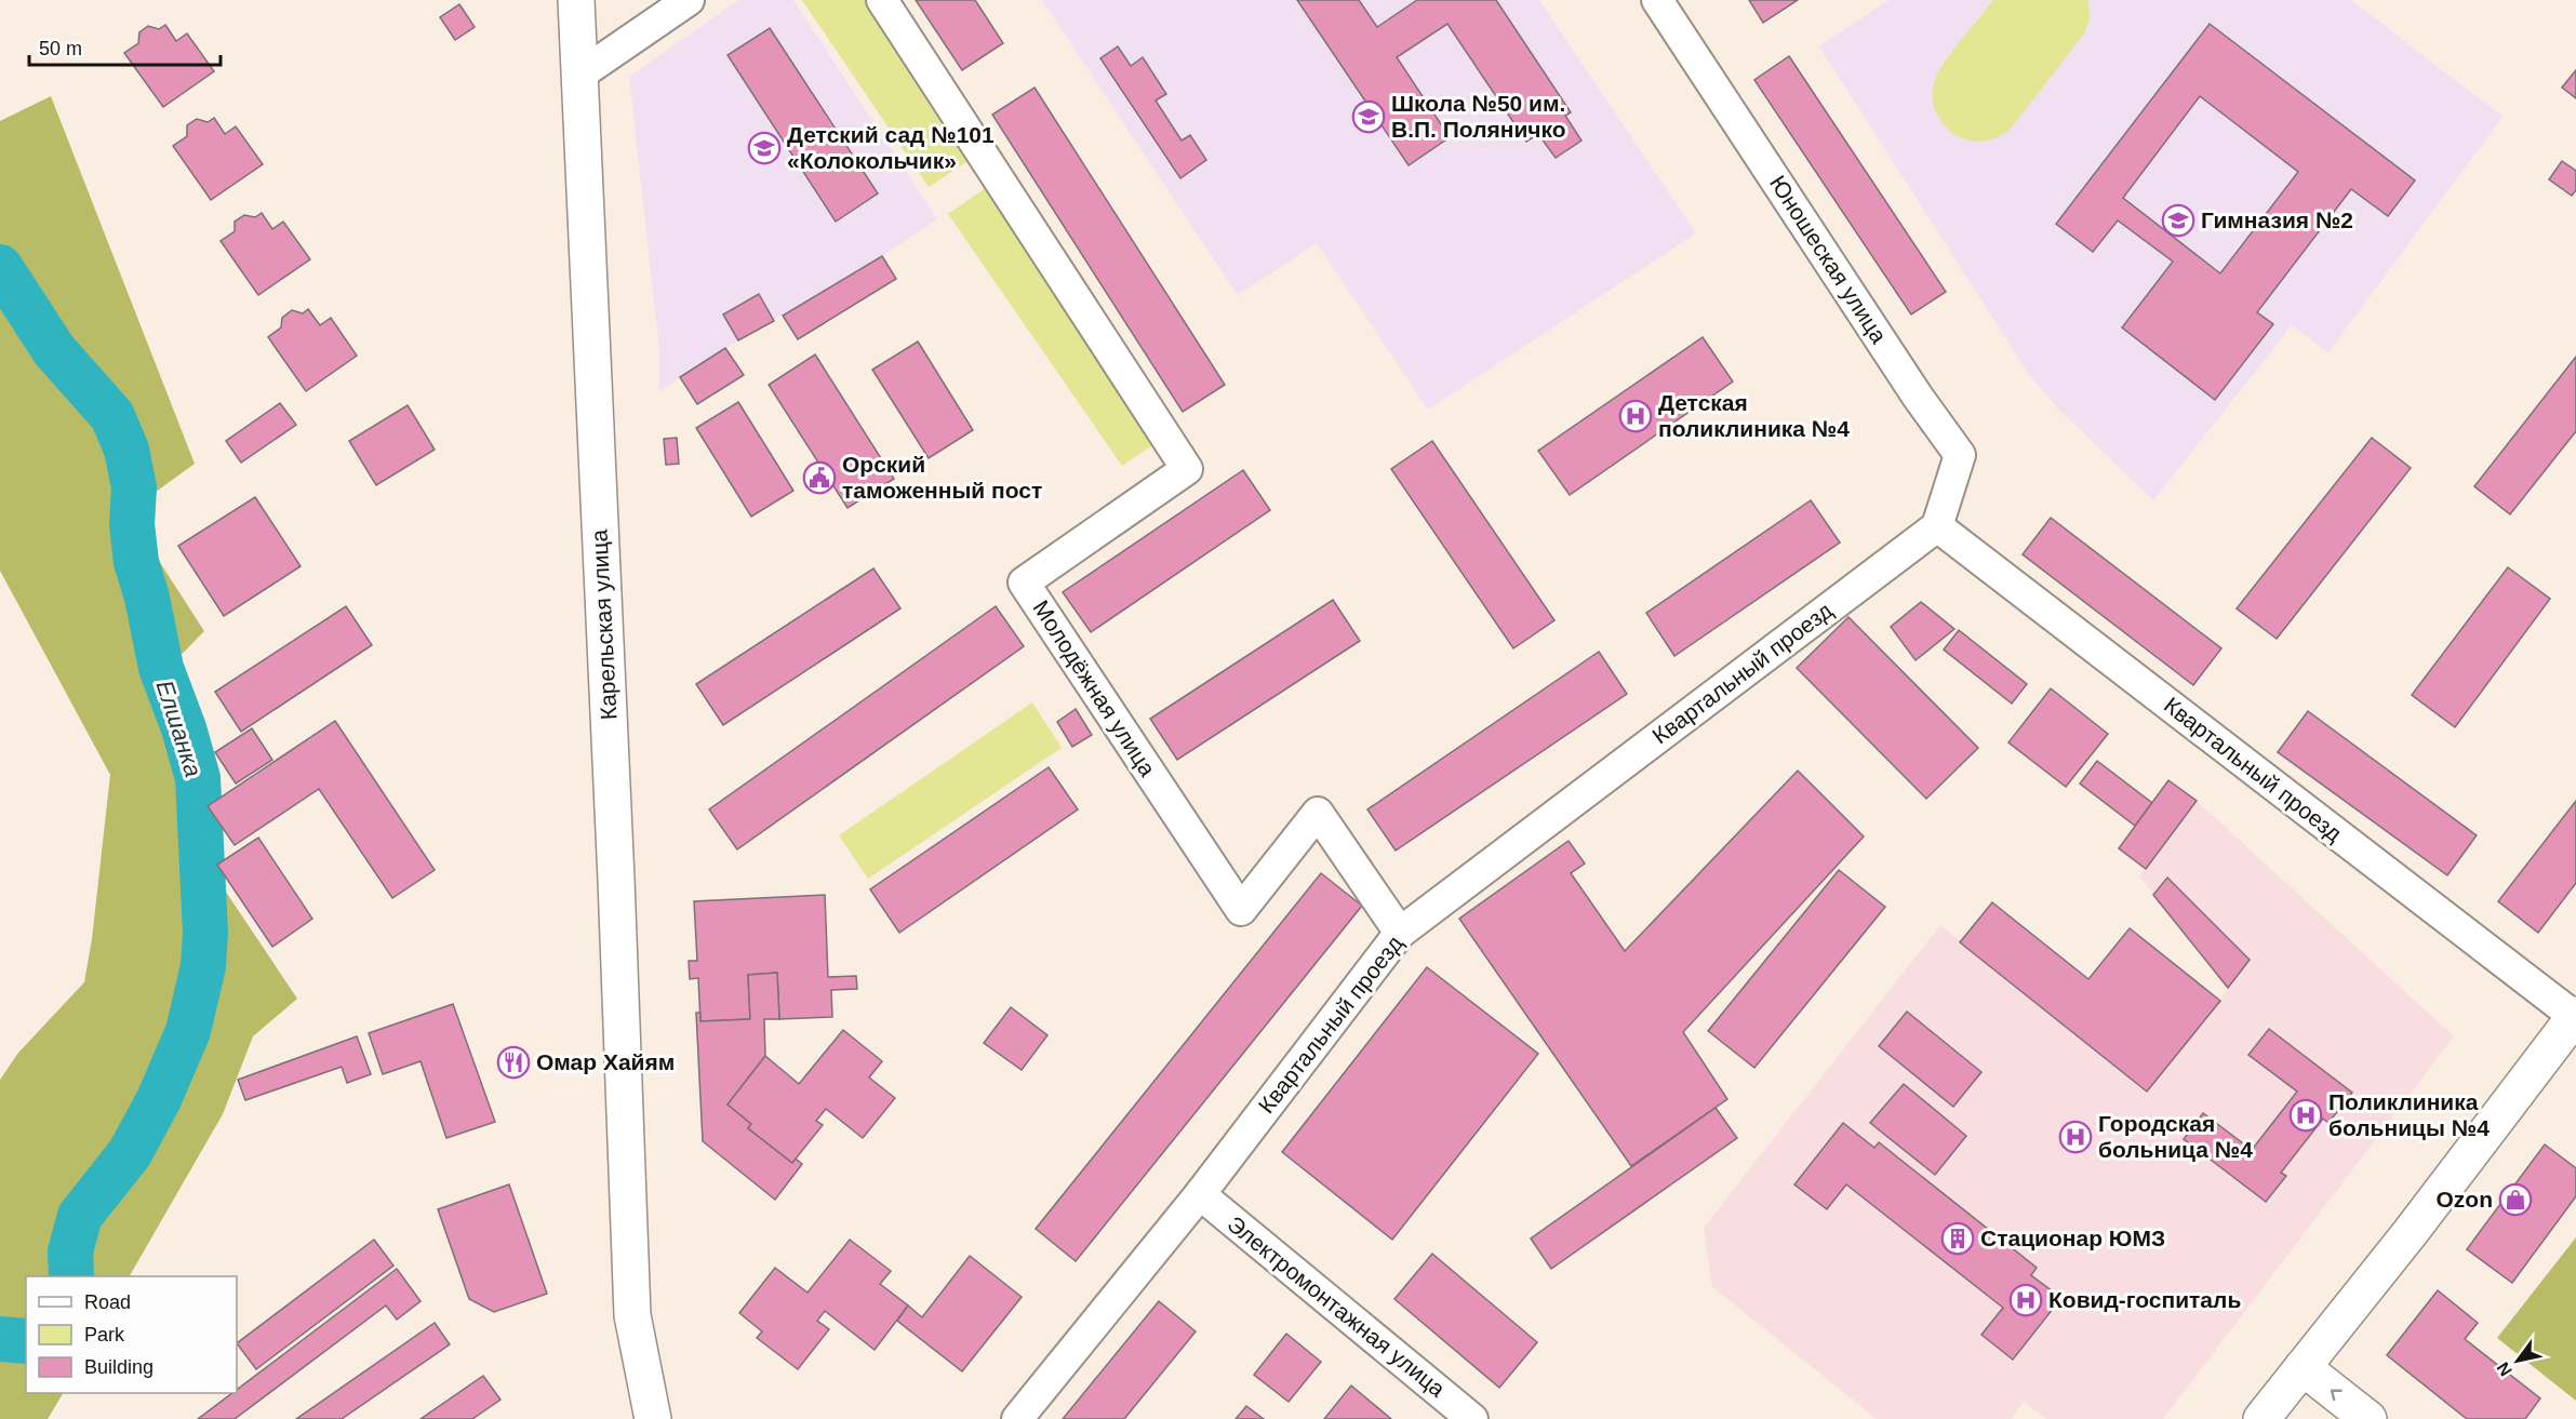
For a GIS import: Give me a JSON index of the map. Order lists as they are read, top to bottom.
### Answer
{
  "streets": {
    "street": [
      "Юношеская улица",
      "Карельская улица",
      "Квартальный проезд",
      "Молодёжная улица",
      "Электромонтажная улица"
    ]
  },
  "crossings": [
    ["Юношеская улица", "Квартальный проезд"],
    ["Квартальный проезд", "Молодёжная улица"],
    ["Квартальный проезд", "Электромонтажная улица"]
  ],
  "water": ["Елшанка"],
  "places": {
    "school or university": ["Школа №50 им. В.П. Поляничко", "Детский сад №101 «Колокольчик»", "Гимназия №2"],
    "hospital": [
      "Детская поликлиника №4",
      "Поликлиника больницы №4",
      "Городская больница №4",
      "Ковид-госпиталь"
    ],
    "public building": ["Орский таможенный пост"],
    "restaurant": ["Омар Хайям"],
    "shop": ["Ozon"],
    "building": ["Стационар ЮМЗ"]
  },
  "legend": ["Road", "Park", "Building"],
  "scale_bar": "50 m",
  "north": "bottom left"
}
